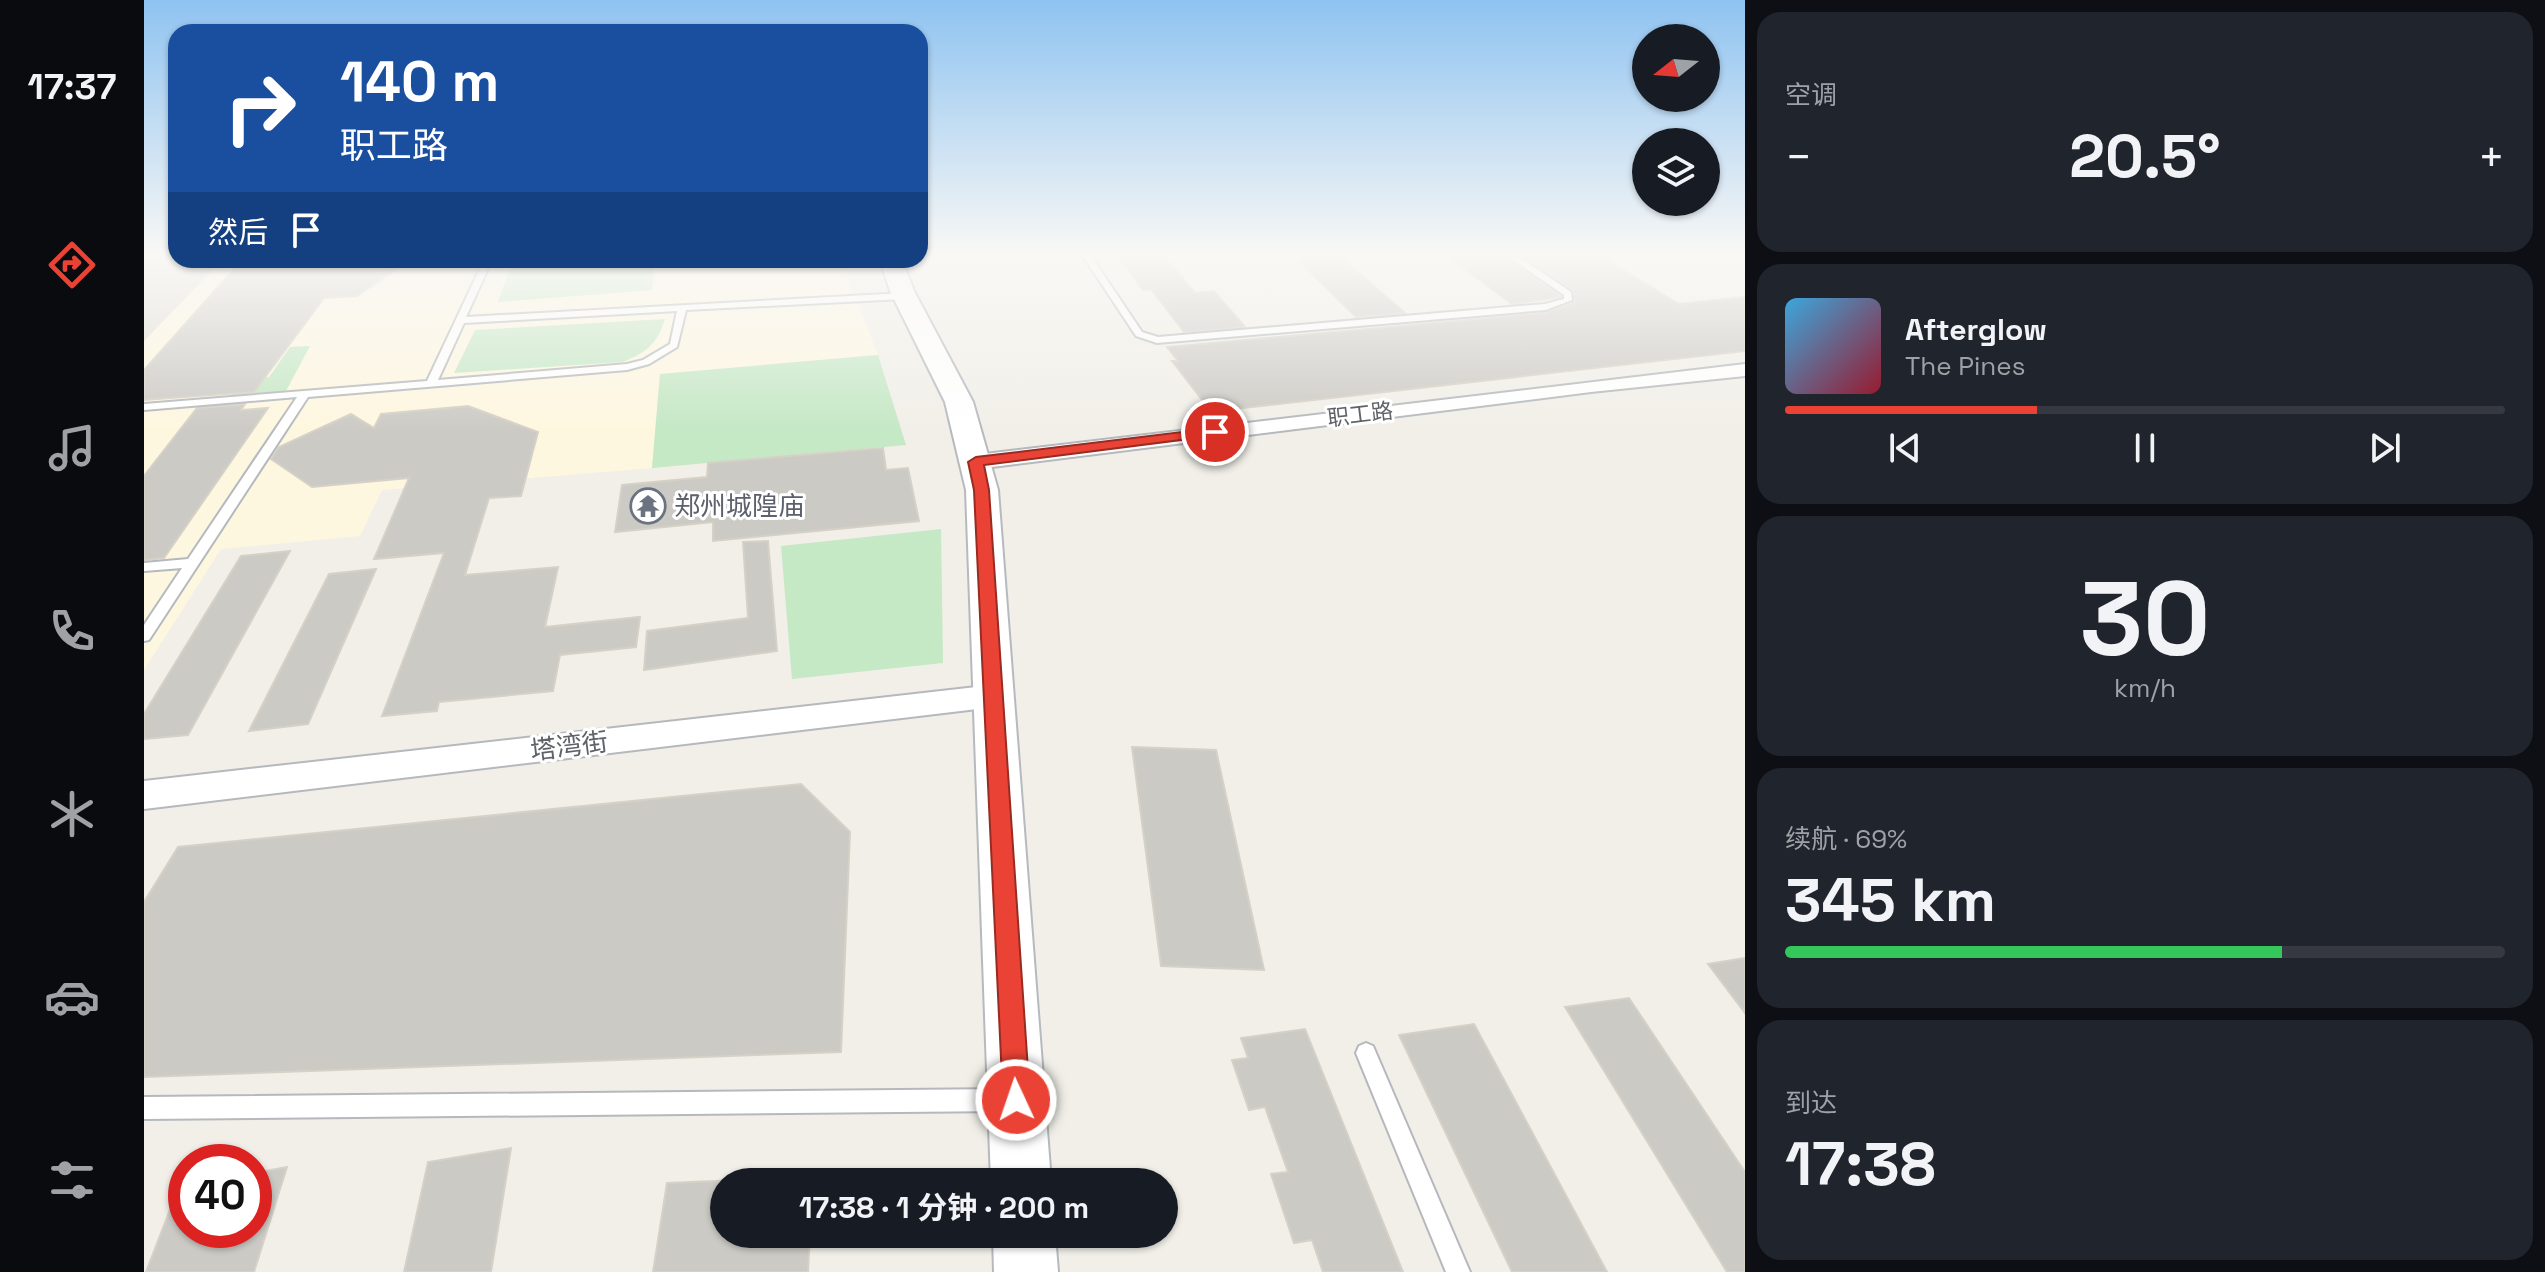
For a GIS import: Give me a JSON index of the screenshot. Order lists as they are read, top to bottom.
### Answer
{
  "streets": {
    "street": ["职工路", "塔湾街"]
  },
  "places": {
    "temple": ["郑州城隍庙"]
  },
  "north": "left",
  "page": {
    "tabs": "17:37",
    "tile": [
      "空调",
      ["30", "km/h"],
      ["续航 · 69%", "345 km"],
      ["到达", "17:38"]
    ],
    "turn": ["140 m", "职工路"],
    "heat": ["−", "20.5°", "+"],
    "then": "然后",
    "song": ["Afterglow", "The Pines"],
    "limit": "40",
    "trip": "17:38 · 1 分钟 · 200 m"
  }
}
